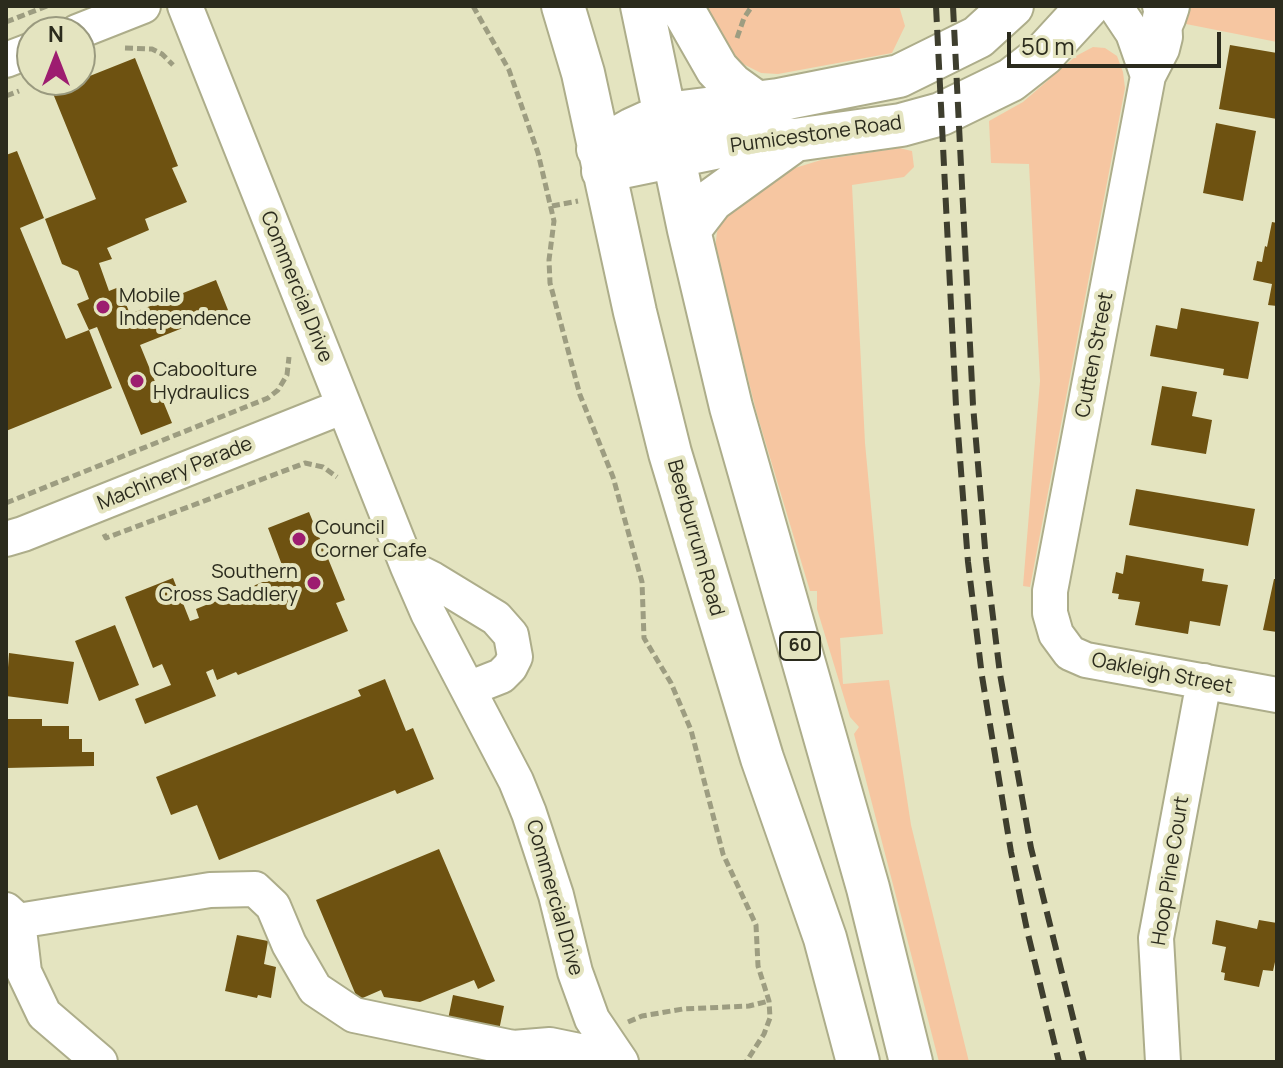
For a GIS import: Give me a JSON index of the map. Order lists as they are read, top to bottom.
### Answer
{
  "streets": {
    "main road": ["Pumicestone Road", "Beerburrum Road", "60"],
    "street": [
      "Commercial Drive",
      "Cutten Street",
      "Machinery Parade",
      "Oakleigh Street",
      "Hoop Pine Court"
    ]
  },
  "crossings": [
    ["Pumicestone Road", "Beerburrum Road"],
    ["Pumicestone Road", "60"],
    ["Commercial Drive", "Machinery Parade"],
    ["Cutten Street", "Oakleigh Street"],
    ["Oakleigh Street", "Hoop Pine Court"]
  ],
  "places": [
    "Mobile Independence",
    "Caboolture Hydraulics",
    "Council Corner Cafe",
    "Southern Cross Saddlery"
  ],
  "scale_bar": "50 m",
  "north": "top"
}
